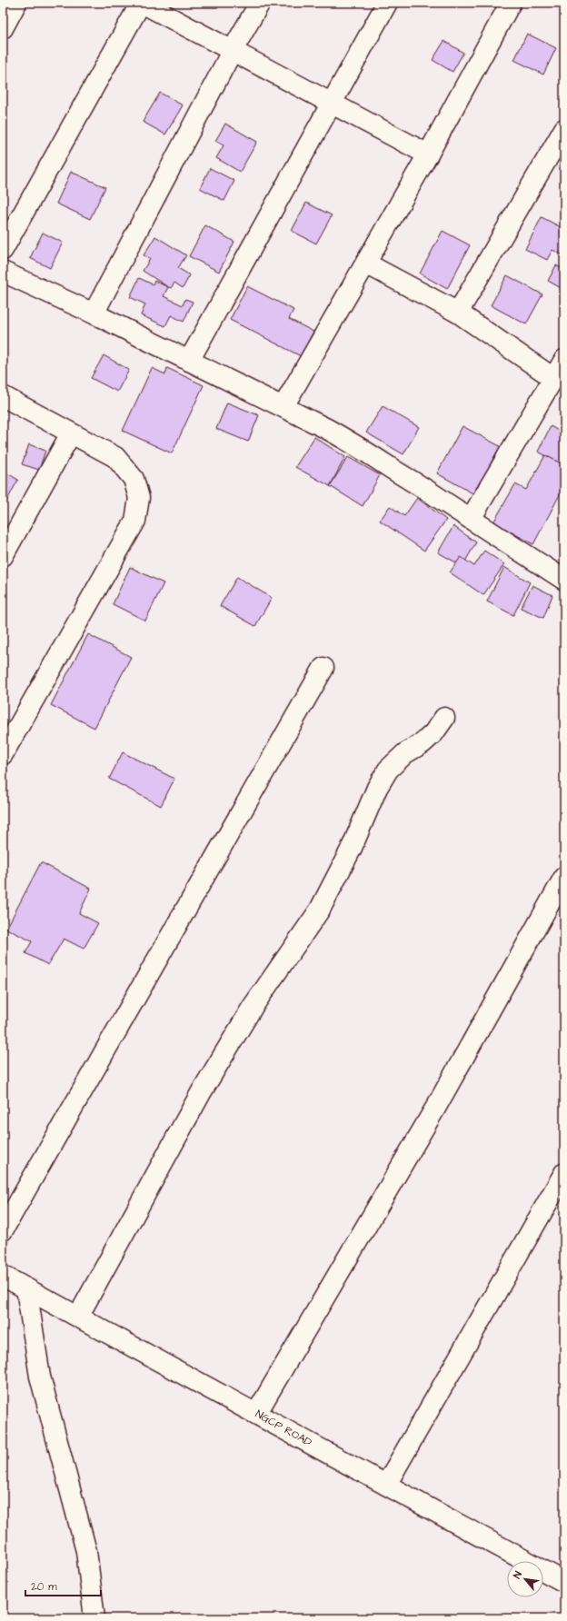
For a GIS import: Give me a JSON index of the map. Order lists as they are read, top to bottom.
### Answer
{
  "streets": {
    "street": ["NGCP ROAD"]
  },
  "scale_bar": "20 m",
  "north": "top left"
}
